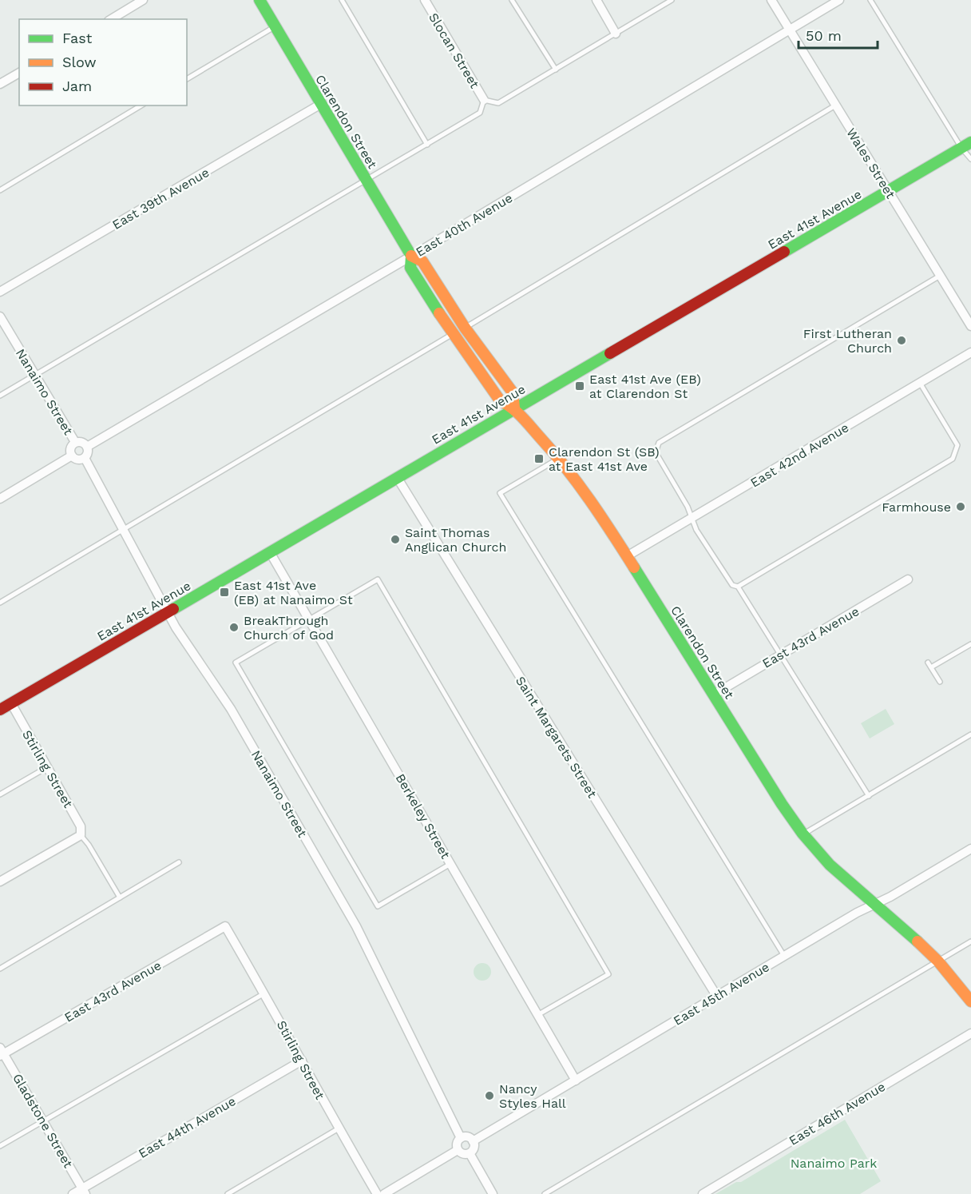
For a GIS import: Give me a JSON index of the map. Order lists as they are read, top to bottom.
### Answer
{
  "streets": {
    "street": [
      "Slocan Street",
      "Clarendon Street",
      "Wales Street",
      "East 39th Avenue",
      "East 41st Avenue",
      "East 40th Avenue",
      "Nanaimo Street",
      "East 42nd Avenue",
      "East 43rd Avenue",
      "Saint Margarets Street",
      "Stirling Street",
      "Berkeley Street",
      "East 45th Avenue",
      "East 46th Avenue",
      "Gladstone Street",
      "East 44th Avenue"
    ]
  },
  "crossings": [
    ["Clarendon Street", "East 39th Avenue"],
    ["Clarendon Street", "East 41st Avenue"],
    ["Clarendon Street", "East 40th Avenue"],
    ["Clarendon Street", "East 42nd Avenue"],
    ["Clarendon Street", "East 43rd Avenue"],
    ["Clarendon Street", "East 45th Avenue"],
    ["Wales Street", "East 41st Avenue"],
    ["Wales Street", "East 40th Avenue"],
    ["East 41st Avenue", "Nanaimo Street"],
    ["East 41st Avenue", "Saint Margarets Street"],
    ["East 41st Avenue", "Stirling Street"],
    ["East 41st Avenue", "Berkeley Street"],
    ["East 40th Avenue", "Nanaimo Street"],
    ["Nanaimo Street", "East 45th Avenue"],
    ["East 43rd Avenue", "Stirling Street"],
    ["East 43rd Avenue", "Gladstone Street"],
    ["Saint Margarets Street", "East 45th Avenue"],
    ["Stirling Street", "East 44th Avenue"],
    ["Berkeley Street", "East 45th Avenue"],
    ["Gladstone Street", "East 44th Avenue"]
  ],
  "parks": ["Nanaimo Park"],
  "places": {
    "other": [
      "First Lutheran Church",
      "Farmhouse",
      "Saint Thomas Anglican Church",
      "BreakThrough Church of God",
      "Nancy Styles Hall"
    ],
    "transit": ["East 41st Ave (EB) at Clarendon St", "Clarendon St (SB) at East 41st Ave", "East 41st Ave (EB) at Nanaimo St"]
  },
  "legend": ["Fast", "Slow", "Jam"],
  "scale_bar": "50 m"
}
